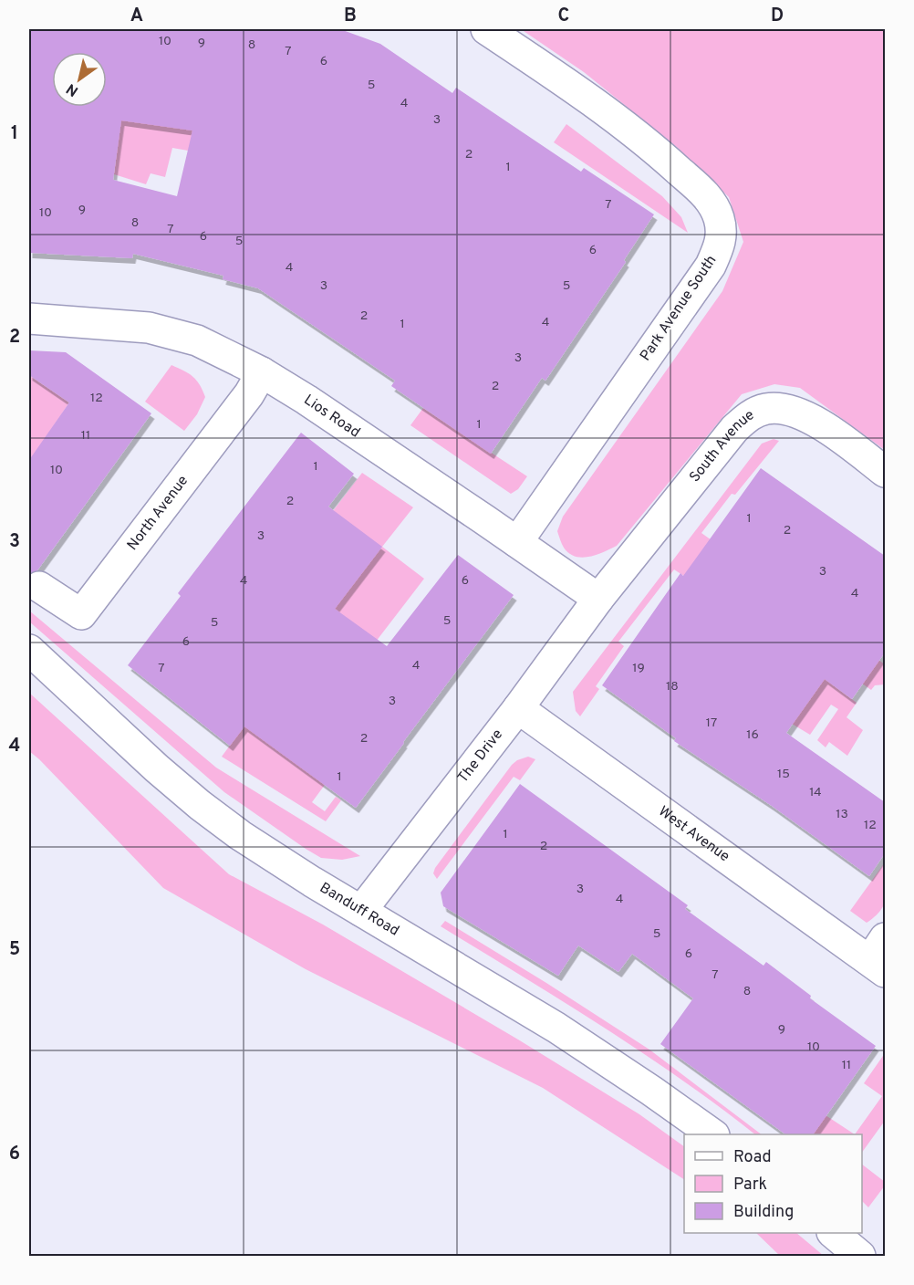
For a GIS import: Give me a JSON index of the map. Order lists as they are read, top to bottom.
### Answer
{
  "streets": {
    "street": [
      "Park Avenue South",
      "Lios Road",
      "South Avenue",
      "North Avenue",
      "The Drive",
      "West Avenue",
      "Banduff Road"
    ]
  },
  "crossings": [
    ["Park Avenue South", "Lios Road"],
    ["Lios Road", "South Avenue"],
    ["Lios Road", "North Avenue"],
    ["Lios Road", "The Drive"],
    ["South Avenue", "The Drive"],
    ["The Drive", "West Avenue"],
    ["The Drive", "Banduff Road"]
  ],
  "house_numbers": [
    "10",
    "9",
    "8",
    "7",
    "6",
    "5",
    "4",
    "3",
    "2",
    "1",
    "7",
    "9",
    "10",
    "8",
    "7",
    "6",
    "5",
    "6",
    "4",
    "3",
    "5",
    "2",
    "4",
    "1",
    "3",
    "2",
    "12",
    "1",
    "11",
    "1",
    "10",
    "2",
    "1",
    "2",
    "3",
    "3",
    "4",
    "6",
    "4",
    "5",
    "5",
    "6",
    "4",
    "7",
    "19",
    "18",
    "3",
    "17",
    "16",
    "2",
    "15",
    "1",
    "14",
    "13",
    "12",
    "1",
    "2",
    "3",
    "4",
    "5",
    "6",
    "7",
    "8",
    "9",
    "10",
    "11"
  ],
  "legend": ["Road", "Park", "Building"],
  "north": "bottom left",
  "grid": {
    "columns": [
      "A",
      "B",
      "C",
      "D"
    ],
    "rows": [
      "1",
      "2",
      "3",
      "4",
      "5",
      "6"
    ]
  }
}
